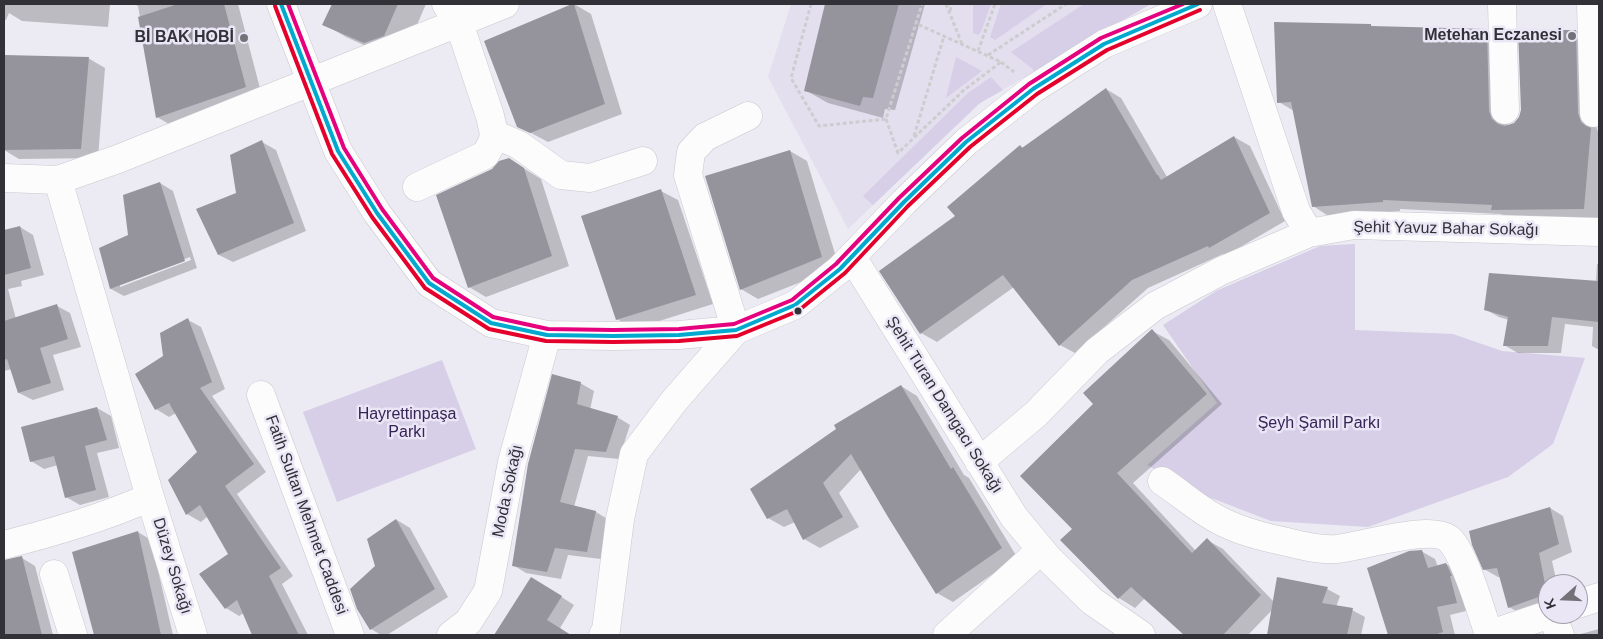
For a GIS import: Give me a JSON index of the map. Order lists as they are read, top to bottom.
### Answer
{
  "streets": {
    "street": [
      "Şehit Yavuz Bahar Sokağı",
      "Şehit Turan Damgacı Sokağı",
      "Moda Sokağı",
      "Fatih Sultan Mehmet Caddesi",
      "Düzey Sokağı"
    ]
  },
  "crossings": [
    ["Şehit Yavuz Bahar Sokağı", "Şehit Turan Damgacı Sokağı"]
  ],
  "parks": ["Hayrettinpaşa Parkı", "Şeyh Şamil Parkı"],
  "places": ["Metehan Eczanesi", "Bİ BAK HOBİ"],
  "north": "left"
}
